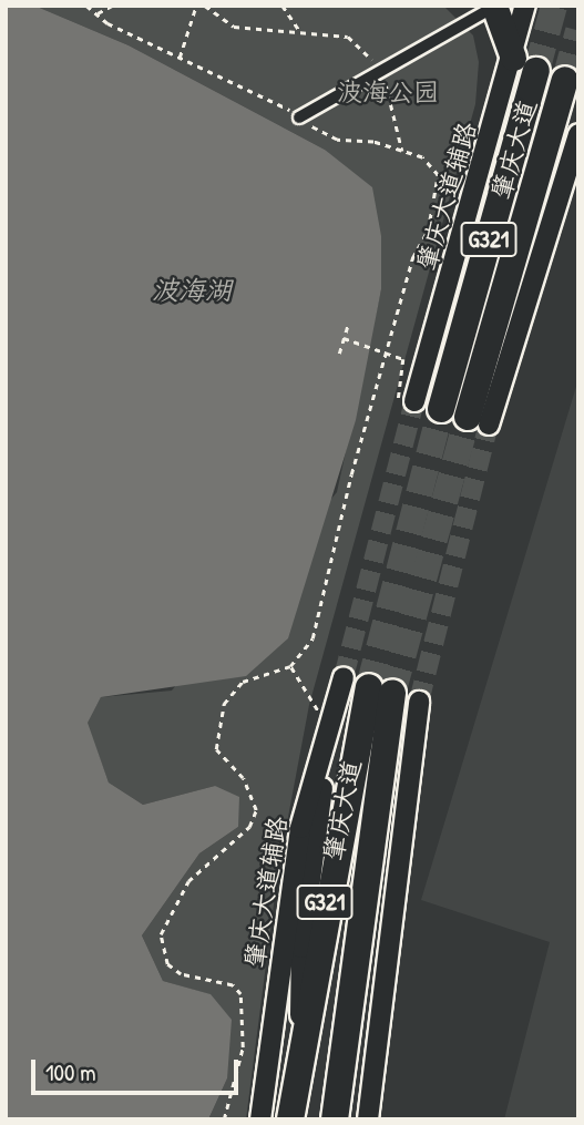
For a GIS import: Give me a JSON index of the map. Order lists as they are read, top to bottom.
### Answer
{
  "streets": {
    "highway": ["肇庆大道", "G321"],
    "street": ["肇庆大道辅路"]
  },
  "crossings": [
    ["肇庆大道", "肇庆大道辅路"]
  ],
  "water": ["波海湖"],
  "parks": ["波海公园"],
  "scale_bar": "100 m"
}
